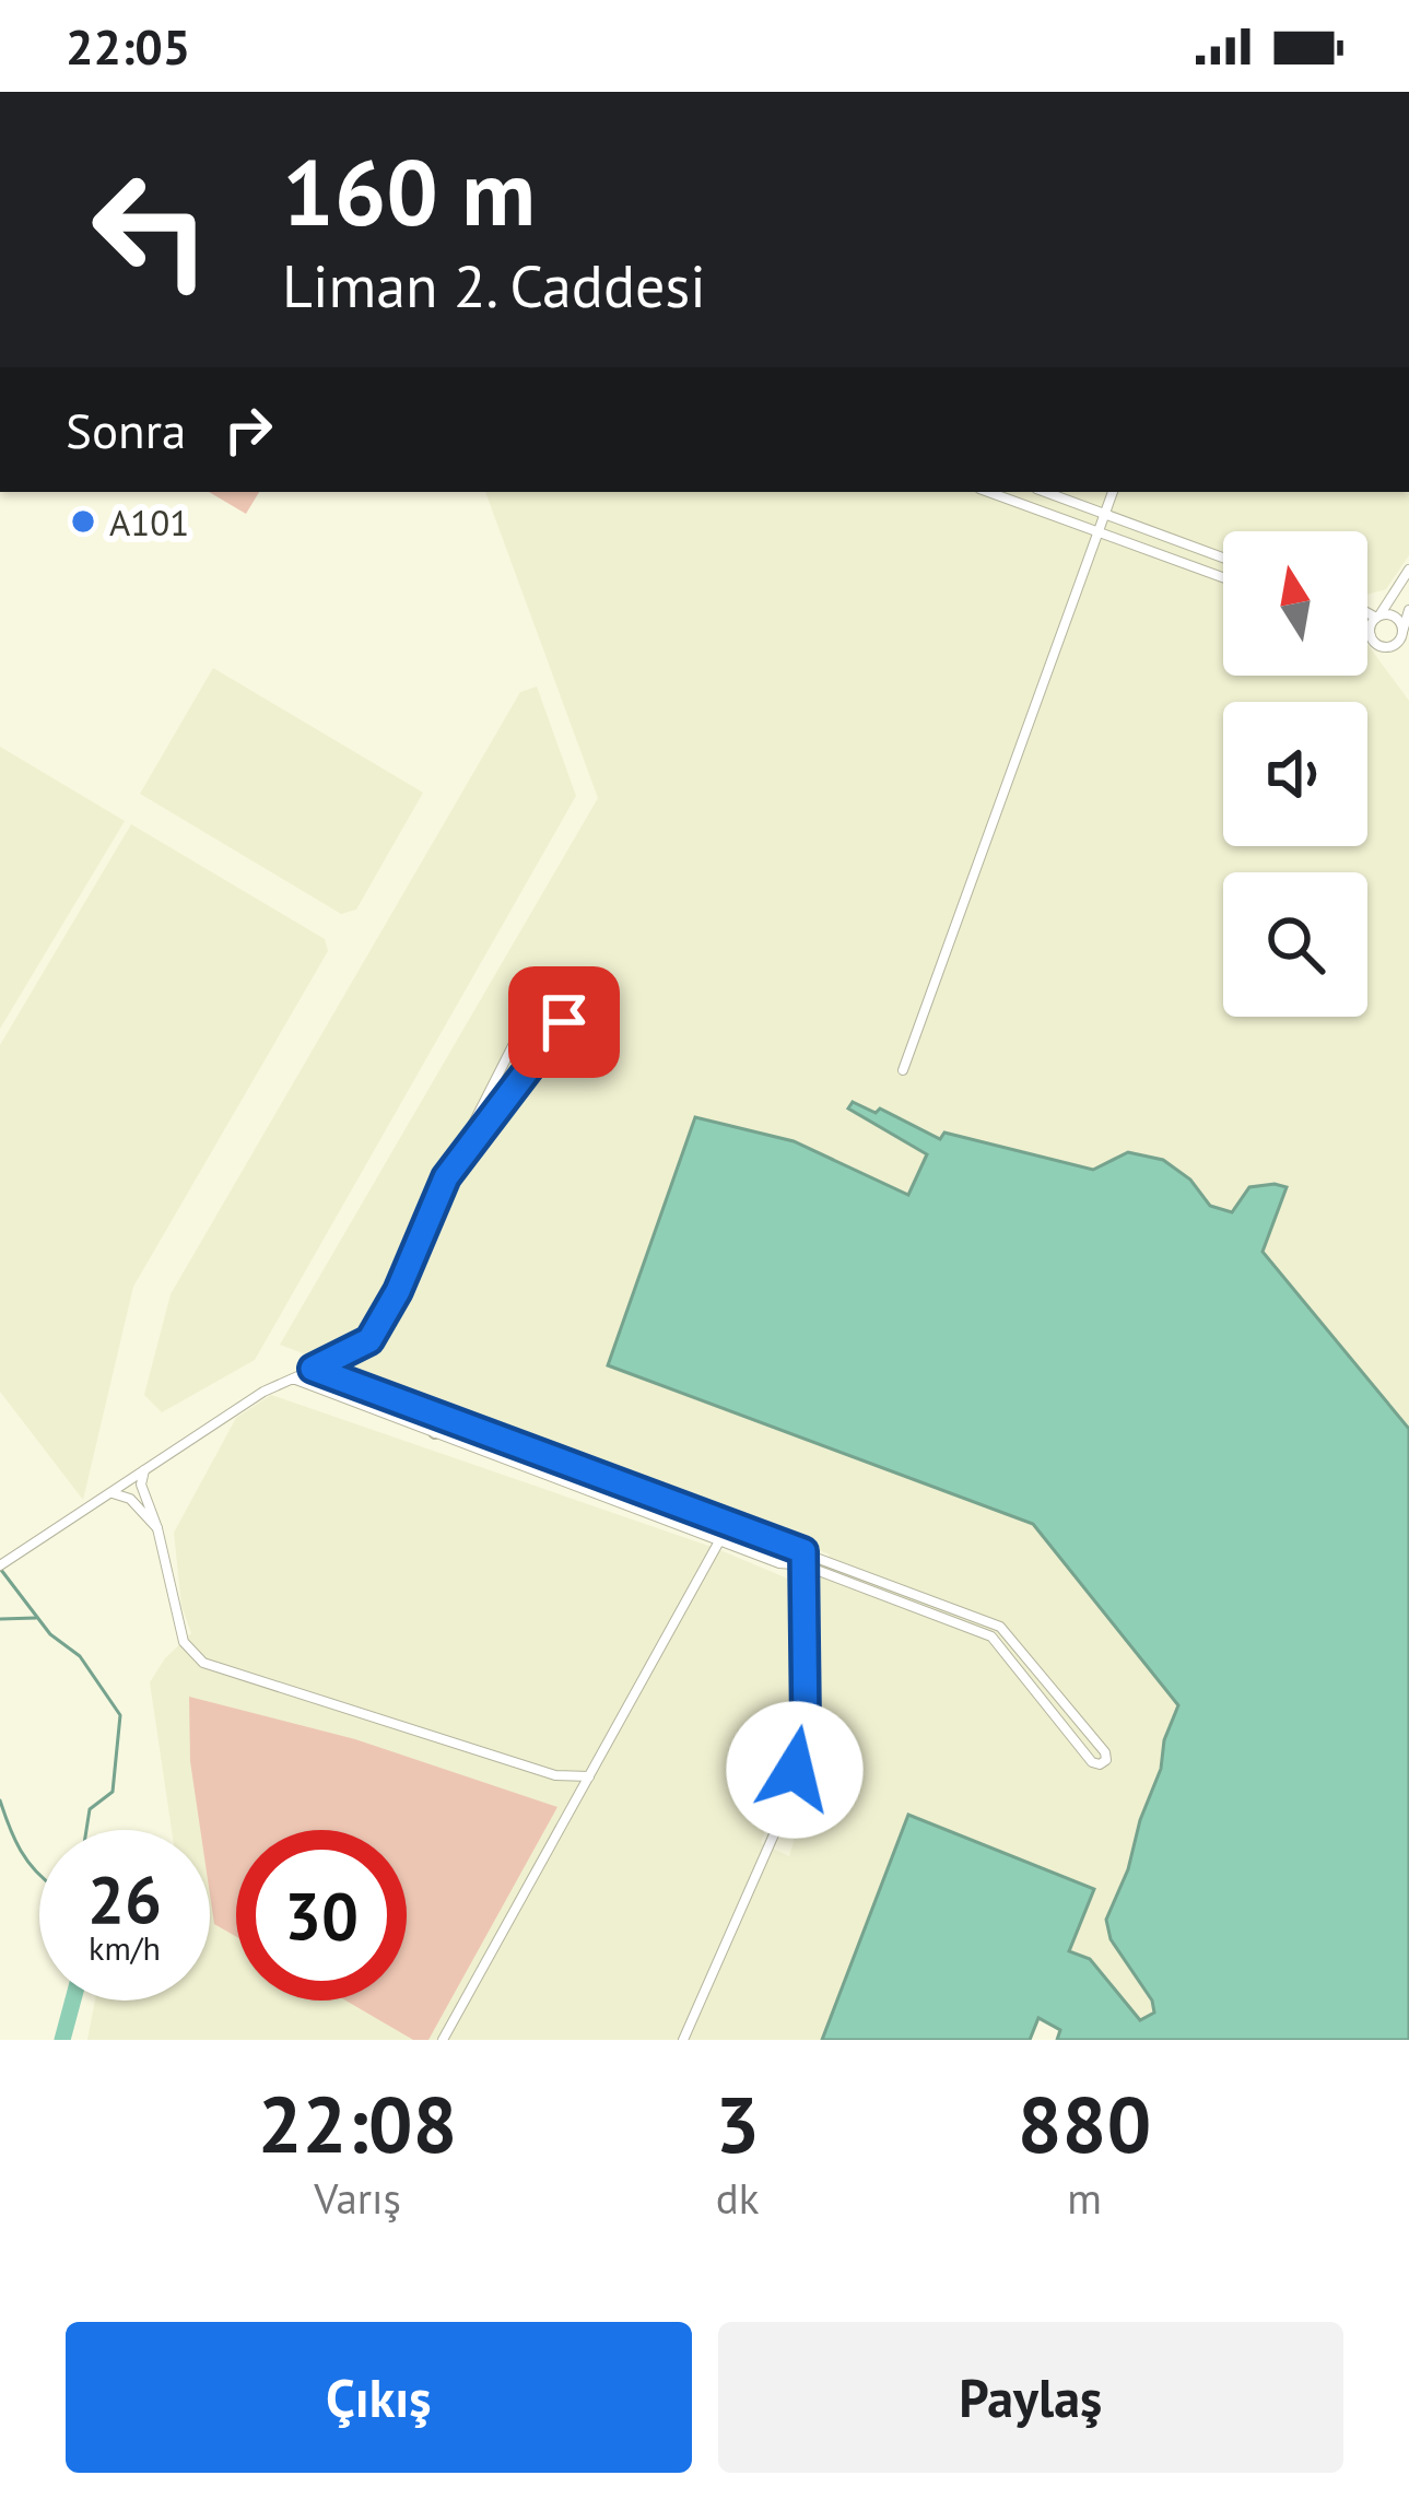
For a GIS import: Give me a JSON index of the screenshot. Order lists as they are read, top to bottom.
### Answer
{
  "places": ["A101"],
  "north": "top",
  "page": {
    "status": "22:05",
    "turn": ["160 m", "Liman 2. Caddesi"],
    "then": "Sonra",
    "speed": "26 km/h",
    "limit": "30",
    "eta": [
      "22:08",
      "Varış",
      "3",
      "dk",
      "880",
      "m"
    ],
    "buttons": ["Çıkış", "Paylaş"]
  }
}
